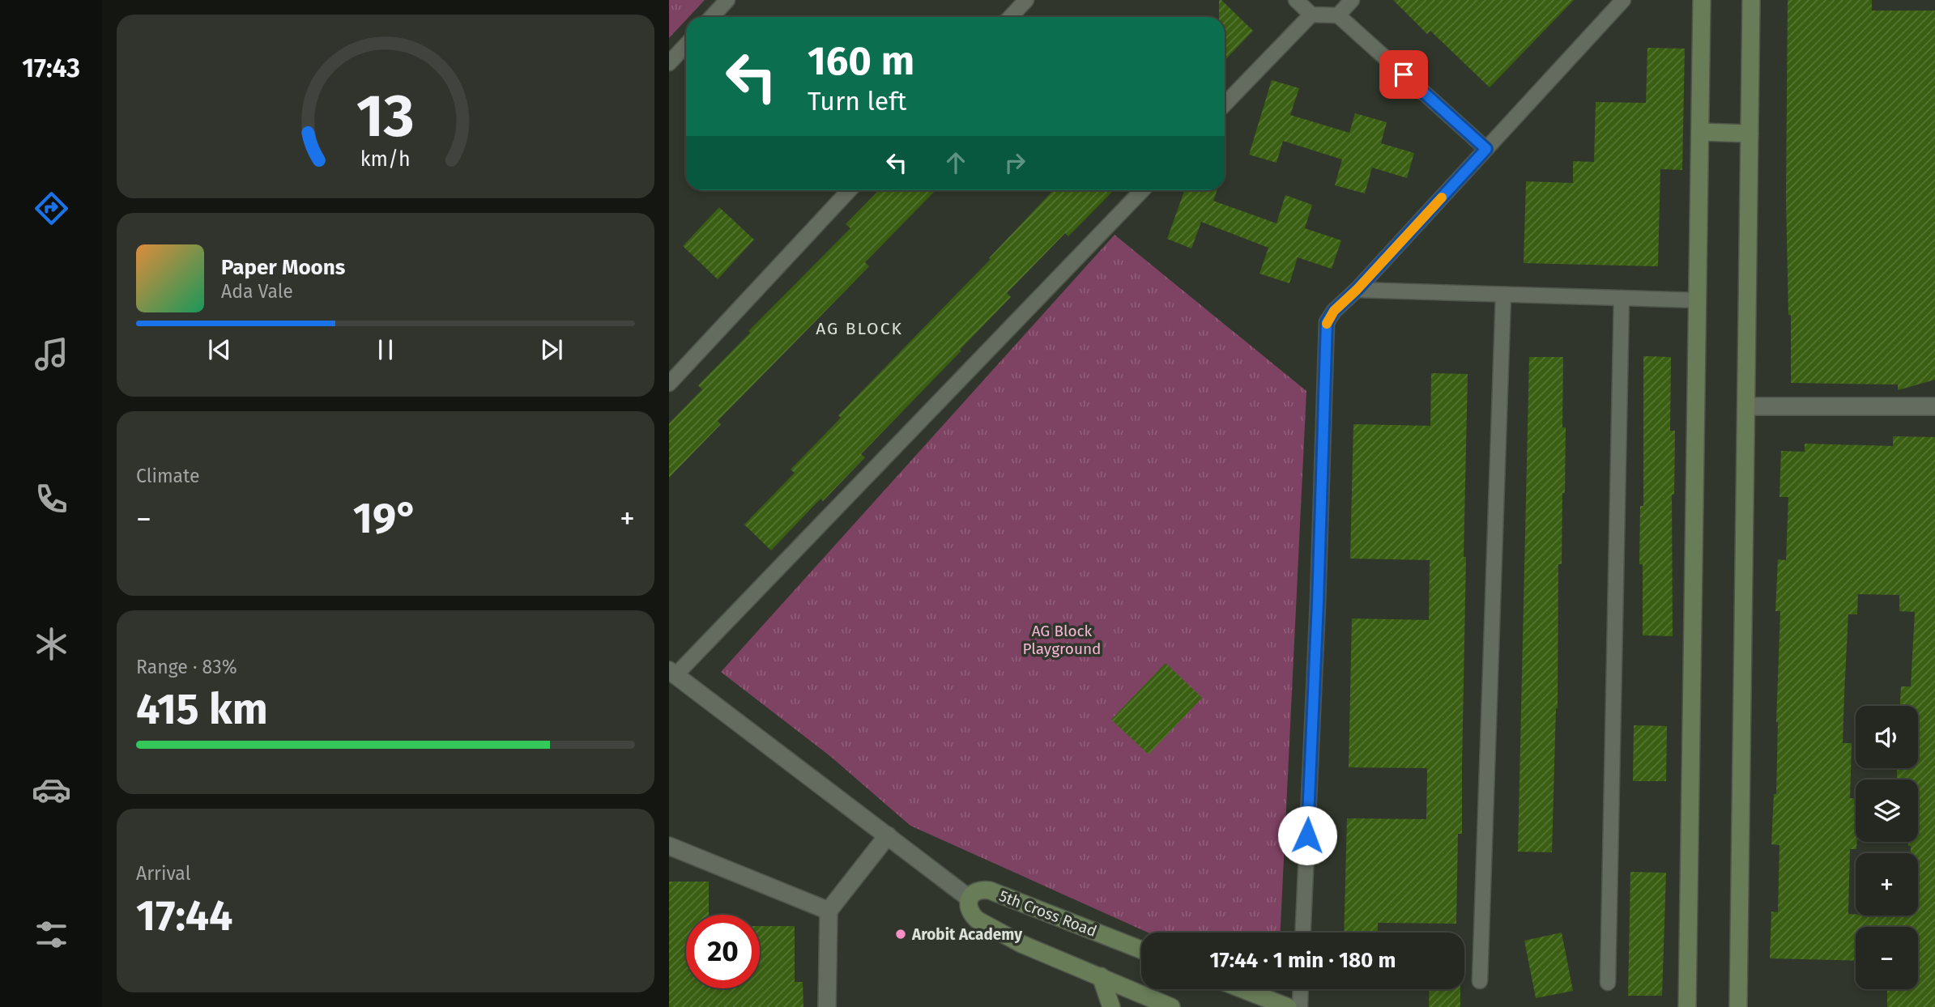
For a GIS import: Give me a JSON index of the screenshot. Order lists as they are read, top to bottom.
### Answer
{
  "streets": {
    "main road": ["5th Cross Road"]
  },
  "districts": ["AG BLOCK"],
  "parks": ["AG Block Playground"],
  "places": ["Arobit Academy"],
  "page": {
    "tabs": "17:43",
    "turn": ["160 m", "Turn left"],
    "song": ["Paper Moons", "Ada Vale"],
    "tile": [
      "Climate",
      ["Range · 83%", "415 km"],
      ["Arrival", "17:44"]
    ],
    "heat": ["−", "19°", "+"],
    "map_buttons": ["+", "−"],
    "limit": "20",
    "trip": "17:44 · 1 min · 180 m",
    "gauge": ["13", "km/h"]
  }
}
